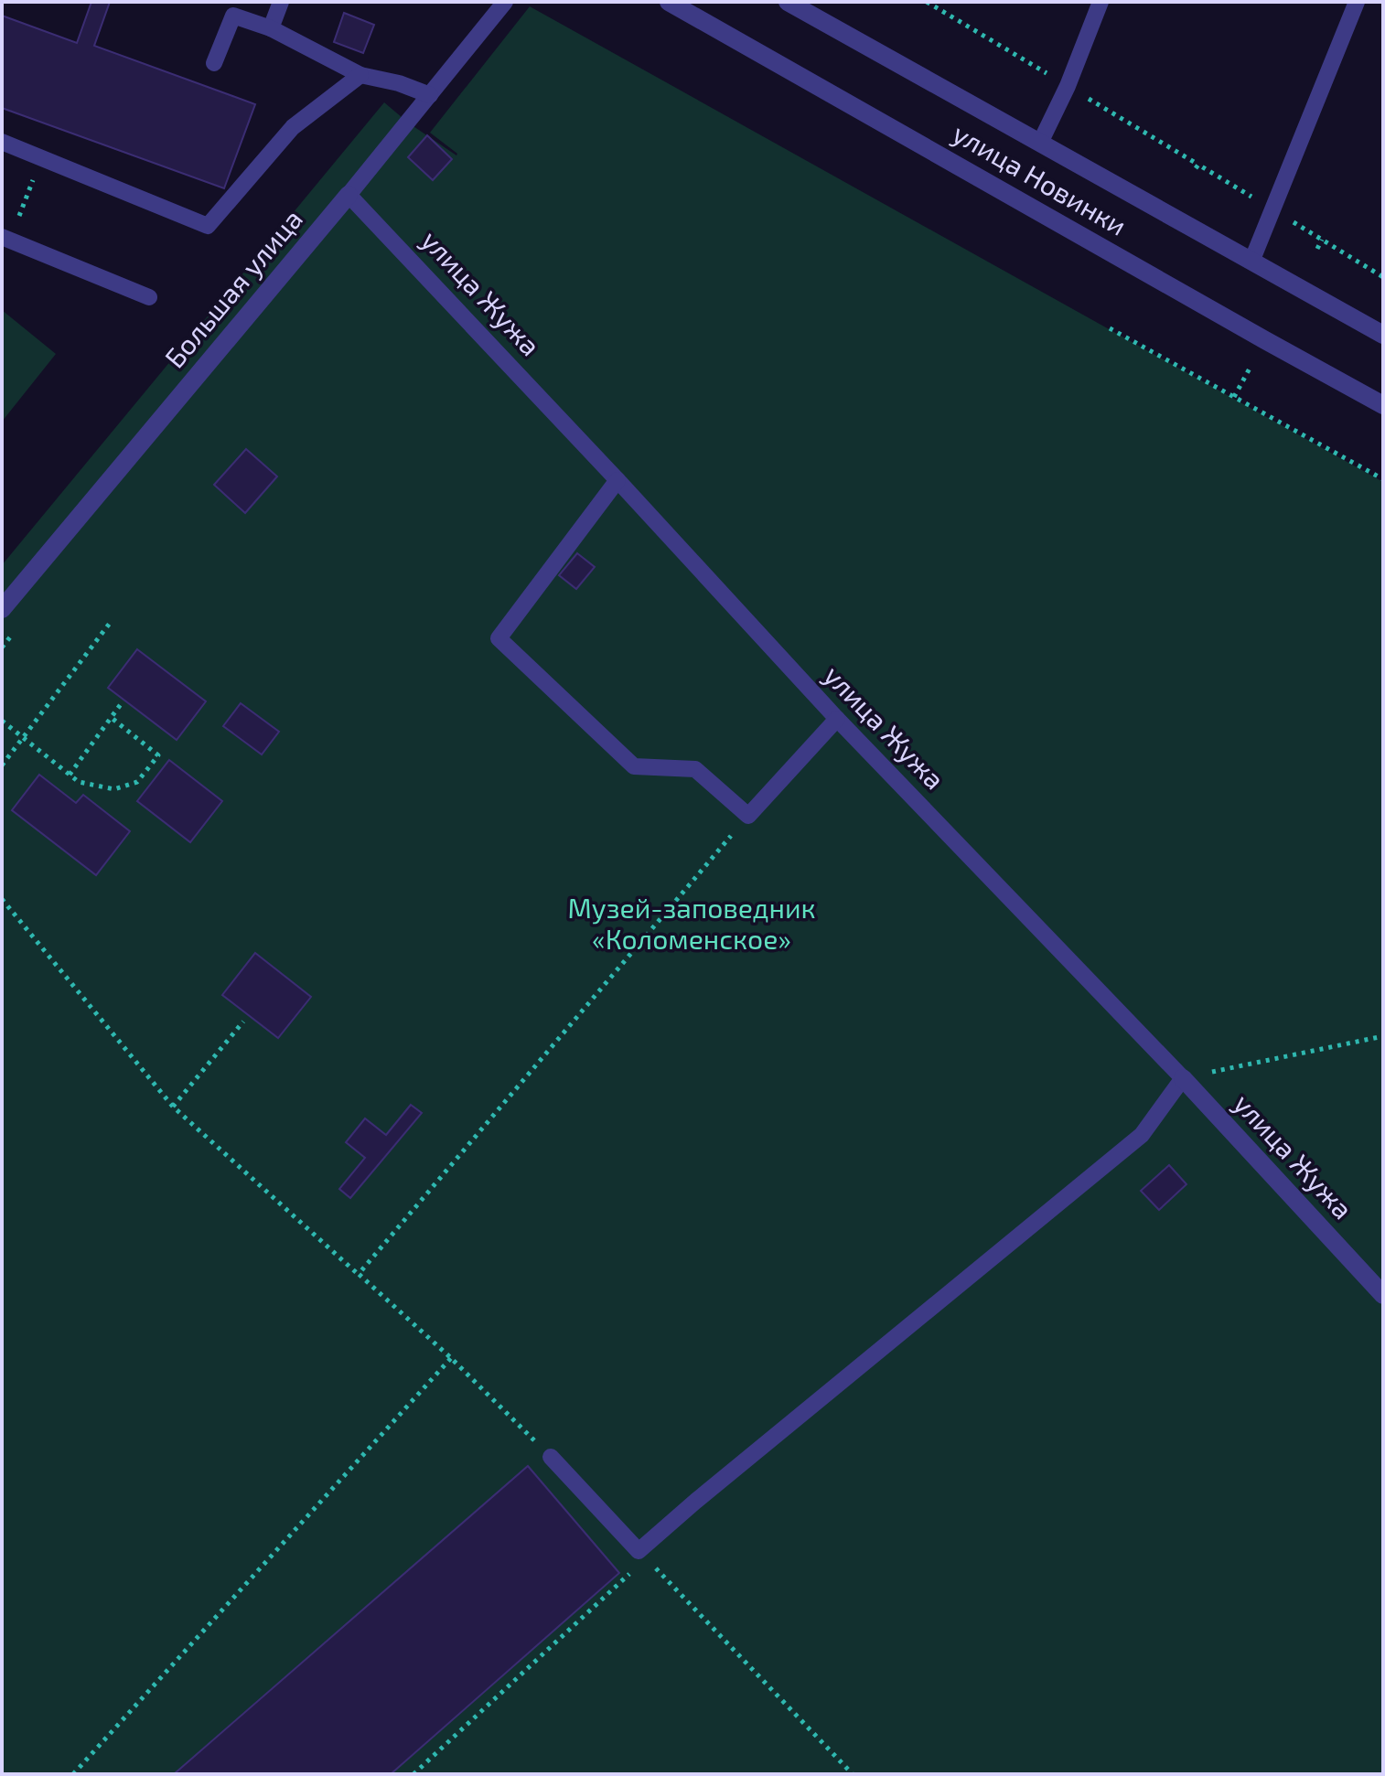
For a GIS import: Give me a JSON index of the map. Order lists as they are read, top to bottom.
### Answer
{
  "streets": {
    "street": ["улица Новинки", "Большая улица", "улица Жужа"]
  },
  "crossings": [
    ["Большая улица", "улица Жужа"]
  ],
  "parks": ["Музей-заповедник «Коломенское»"]
}
